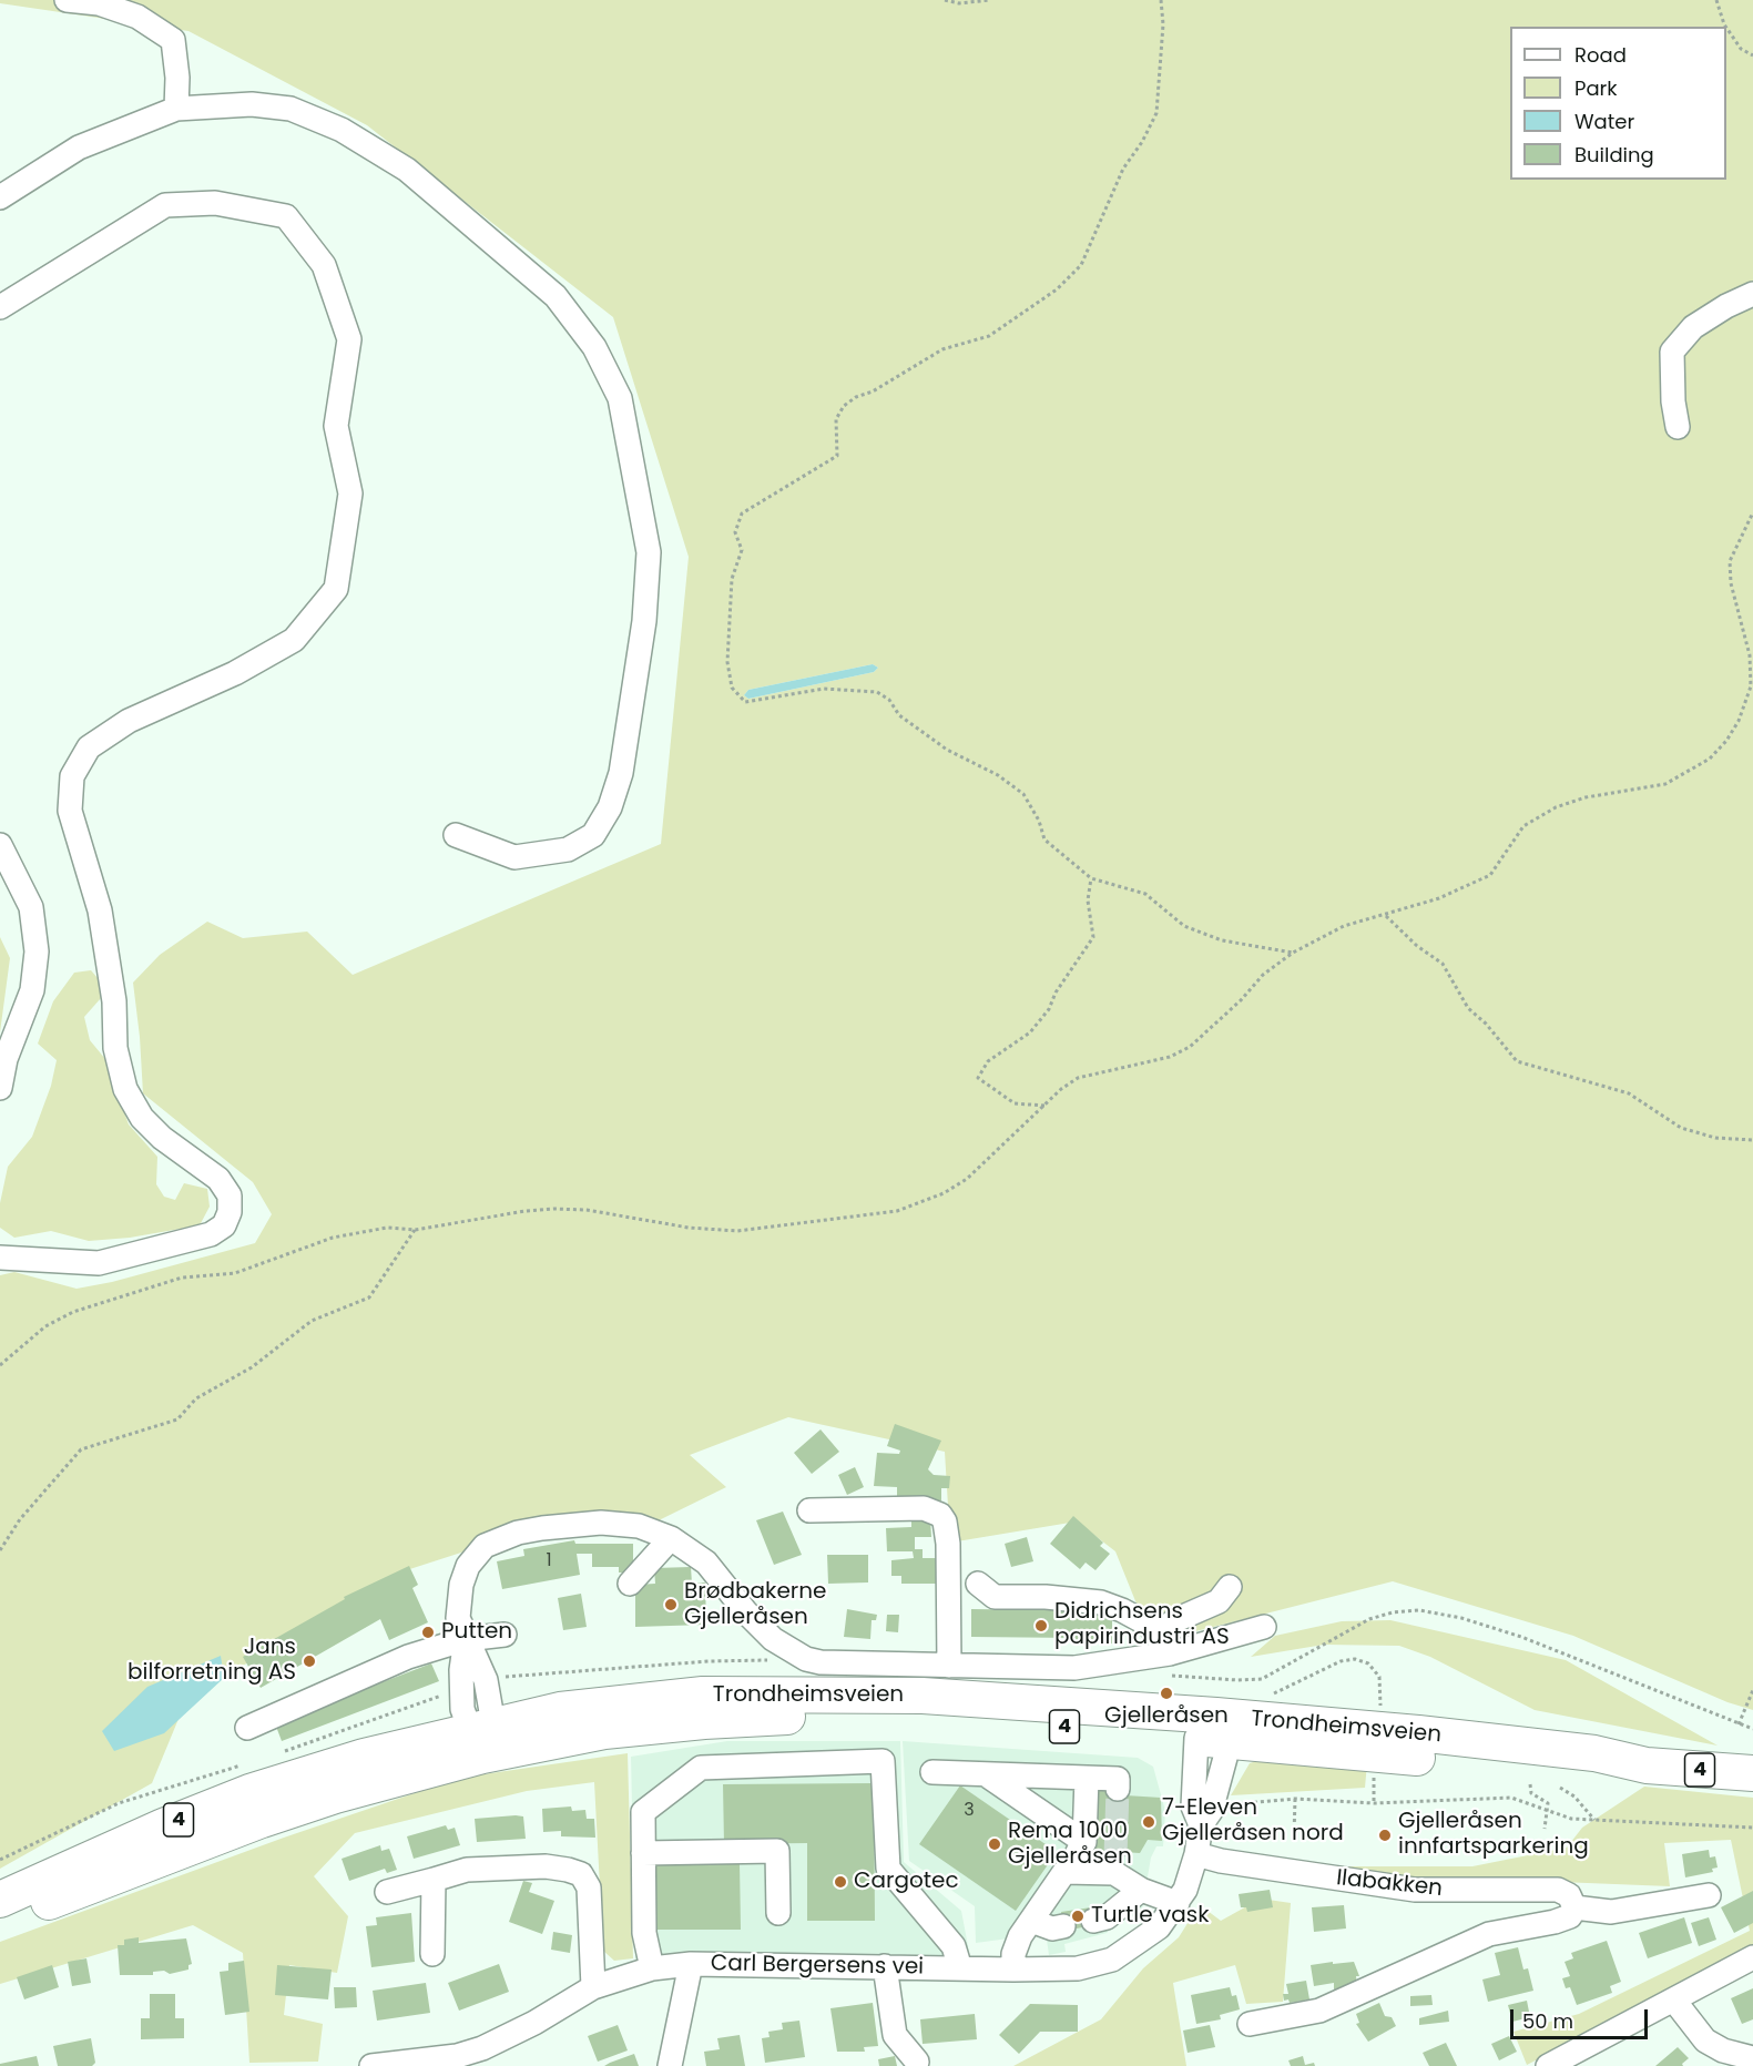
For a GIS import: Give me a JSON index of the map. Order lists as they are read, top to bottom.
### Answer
{
  "streets": {
    "highway": ["Trondheimsveien", "4"],
    "street": ["Ilabakken", "Carl Bergersens vei"]
  },
  "crossings": [
    ["Trondheimsveien", "Carl Bergersens vei"],
    ["Ilabakken", "Carl Bergersens vei"]
  ],
  "places": [
    "Brødbakerne Gjelleråsen",
    "Didrichsens papirindustri AS",
    "Putten",
    "Jans bilforretning AS",
    "Gjelleråsen",
    "7-Eleven Gjelleråsen nord",
    "Gjelleråsen innfartsparkering",
    "Rema 1000 Gjelleråsen",
    "Cargotec",
    "Turtle vask"
  ],
  "house_numbers": ["1", "3"],
  "legend": [
    "Road",
    "Park",
    "Water",
    "Building"
  ],
  "scale_bar": "50 m"
}
